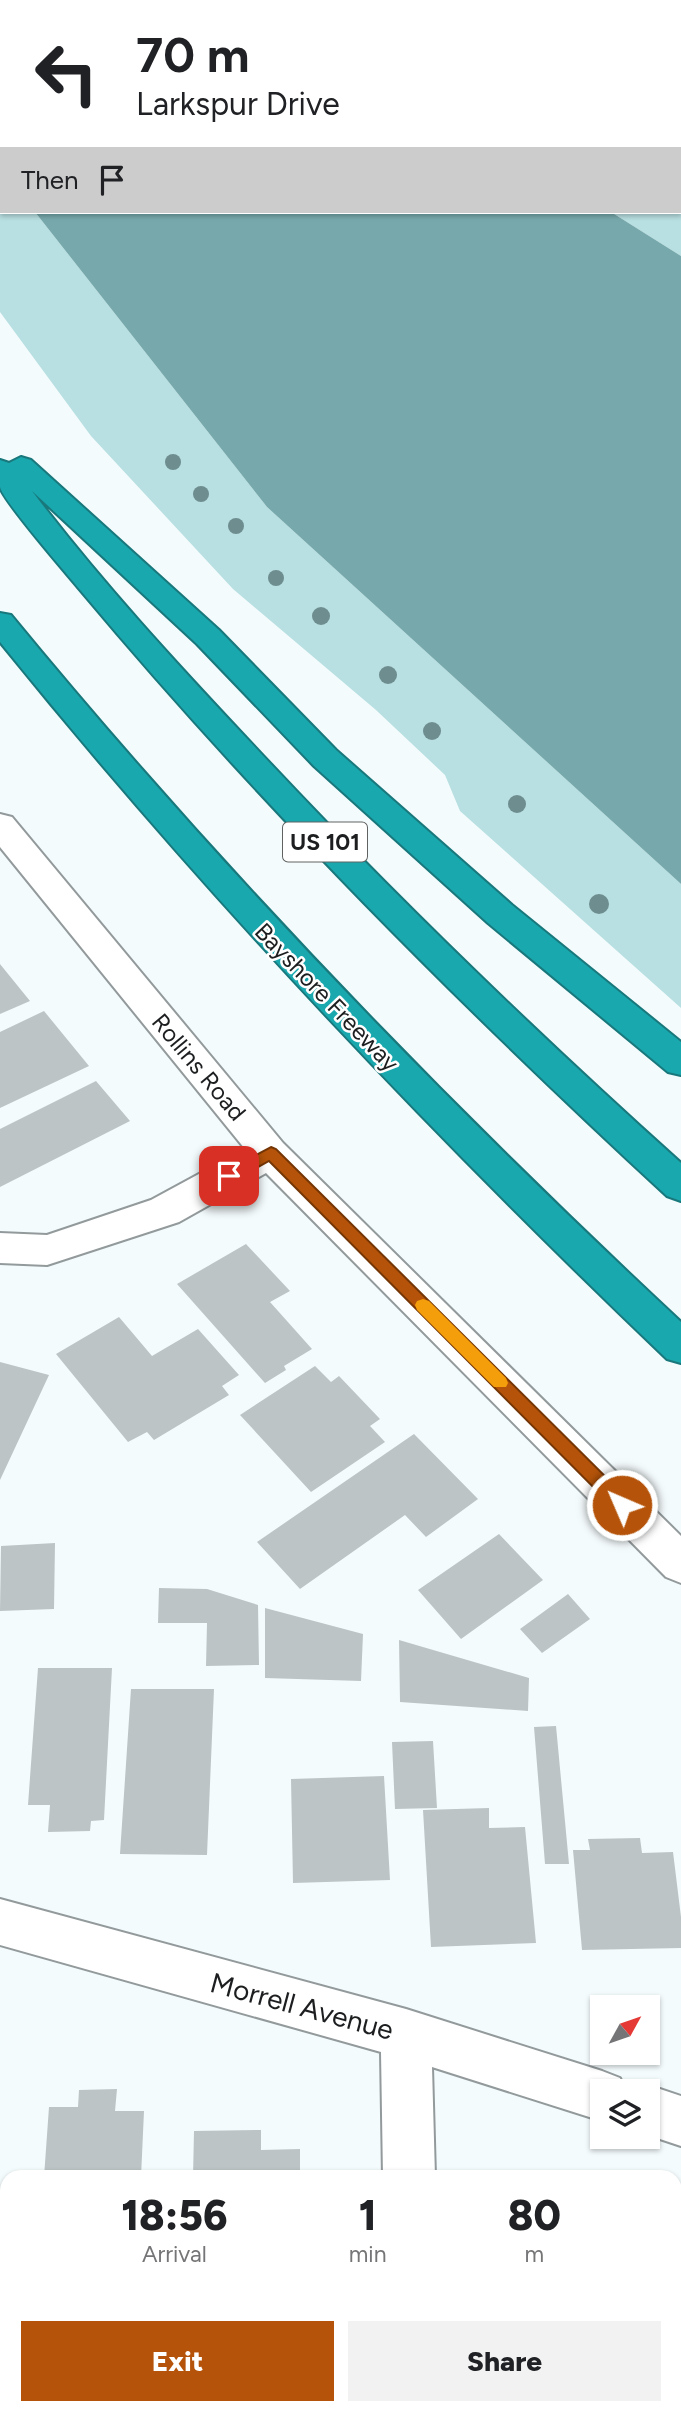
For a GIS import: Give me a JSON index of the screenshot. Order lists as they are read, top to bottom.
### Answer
{
  "streets": {
    "highway": ["US 101", "Bayshore Freeway"],
    "street": ["Rollins Road", "Morrell Avenue"]
  },
  "north": "top right",
  "page": {
    "turn": ["70 m", "Larkspur Drive"],
    "then": "Then",
    "eta": [
      "18:56",
      "Arrival",
      "1",
      "min",
      "80",
      "m"
    ],
    "buttons": ["Exit", "Share"]
  }
}
